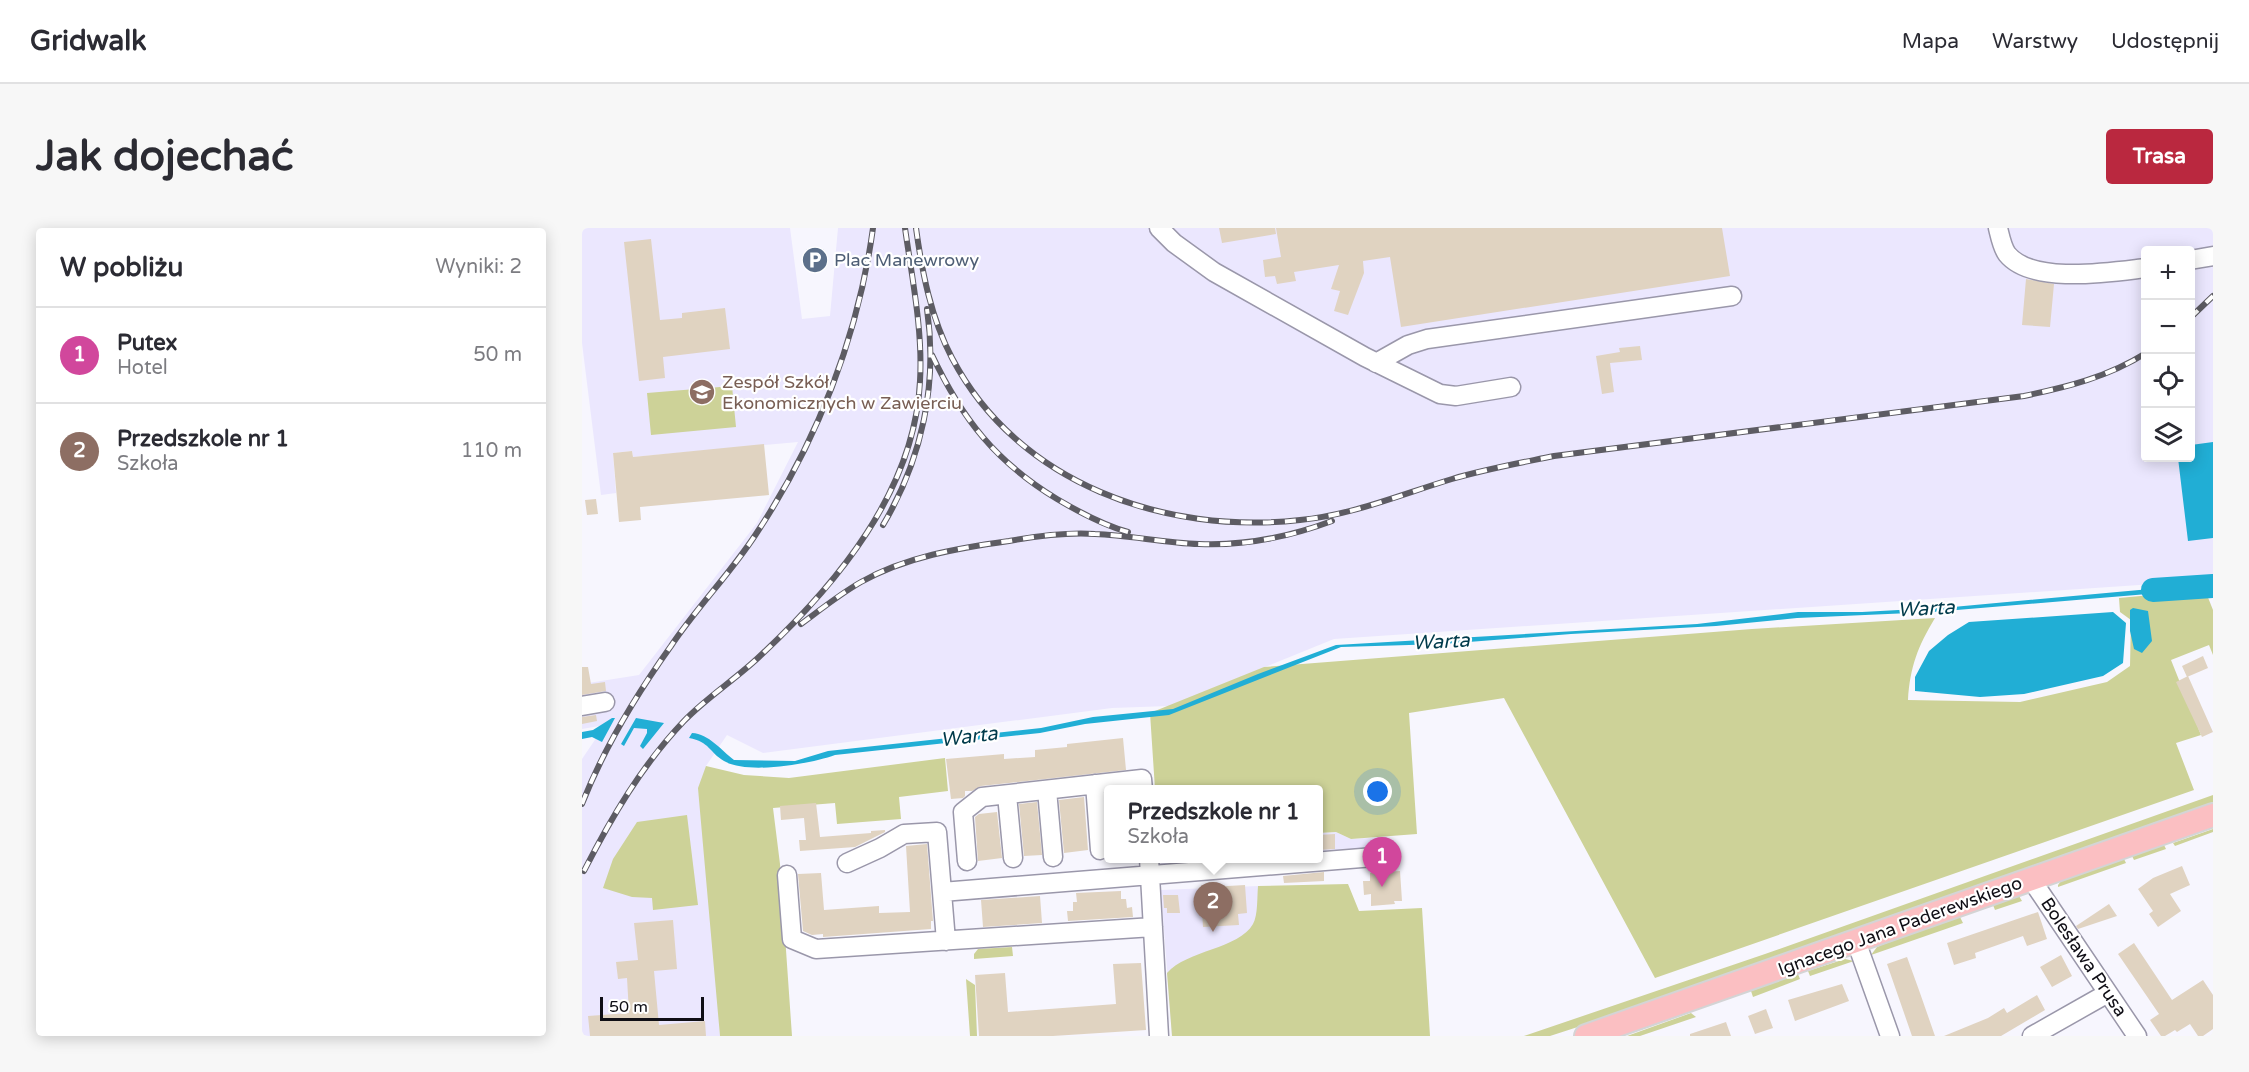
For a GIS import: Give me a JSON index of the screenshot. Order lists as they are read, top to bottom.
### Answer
{
  "streets": {
    "main road": ["Ignacego Jana Paderewskiego"],
    "street": ["Bolesława Prusa"]
  },
  "crossings": [
    ["Ignacego Jana Paderewskiego", "Bolesława Prusa"]
  ],
  "water": ["Warta"],
  "places": {
    "parking": ["Plac Manewrowy"],
    "school or university": ["Zespół Szkół Ekonomicznych w Zawierciu"]
  },
  "scale_bar": "50 m",
  "page": {
    "header": "Gridwalk",
    "nav": ["Mapa", "Warstwy", "Udostępnij"],
    "buttons": "Trasa",
    "title": "Jak dojechać",
    "heading": ["W pobliżu", "Wyniki: 2"],
    "map_buttons": ["+", "−"],
    "list": [
      {
        "mark": "1",
        "name": "Putex",
        "note": "Hotel",
        "value": "50 m"
      },
      {
        "mark": "2",
        "name": "Przedszkole nr 1",
        "note": "Szkoła",
        "value": "110 m"
      }
    ],
    "popup": ["Przedszkole nr 1", "Szkoła"],
    "pins": ["1", "2"],
    "scale": "50 m"
  }
}
